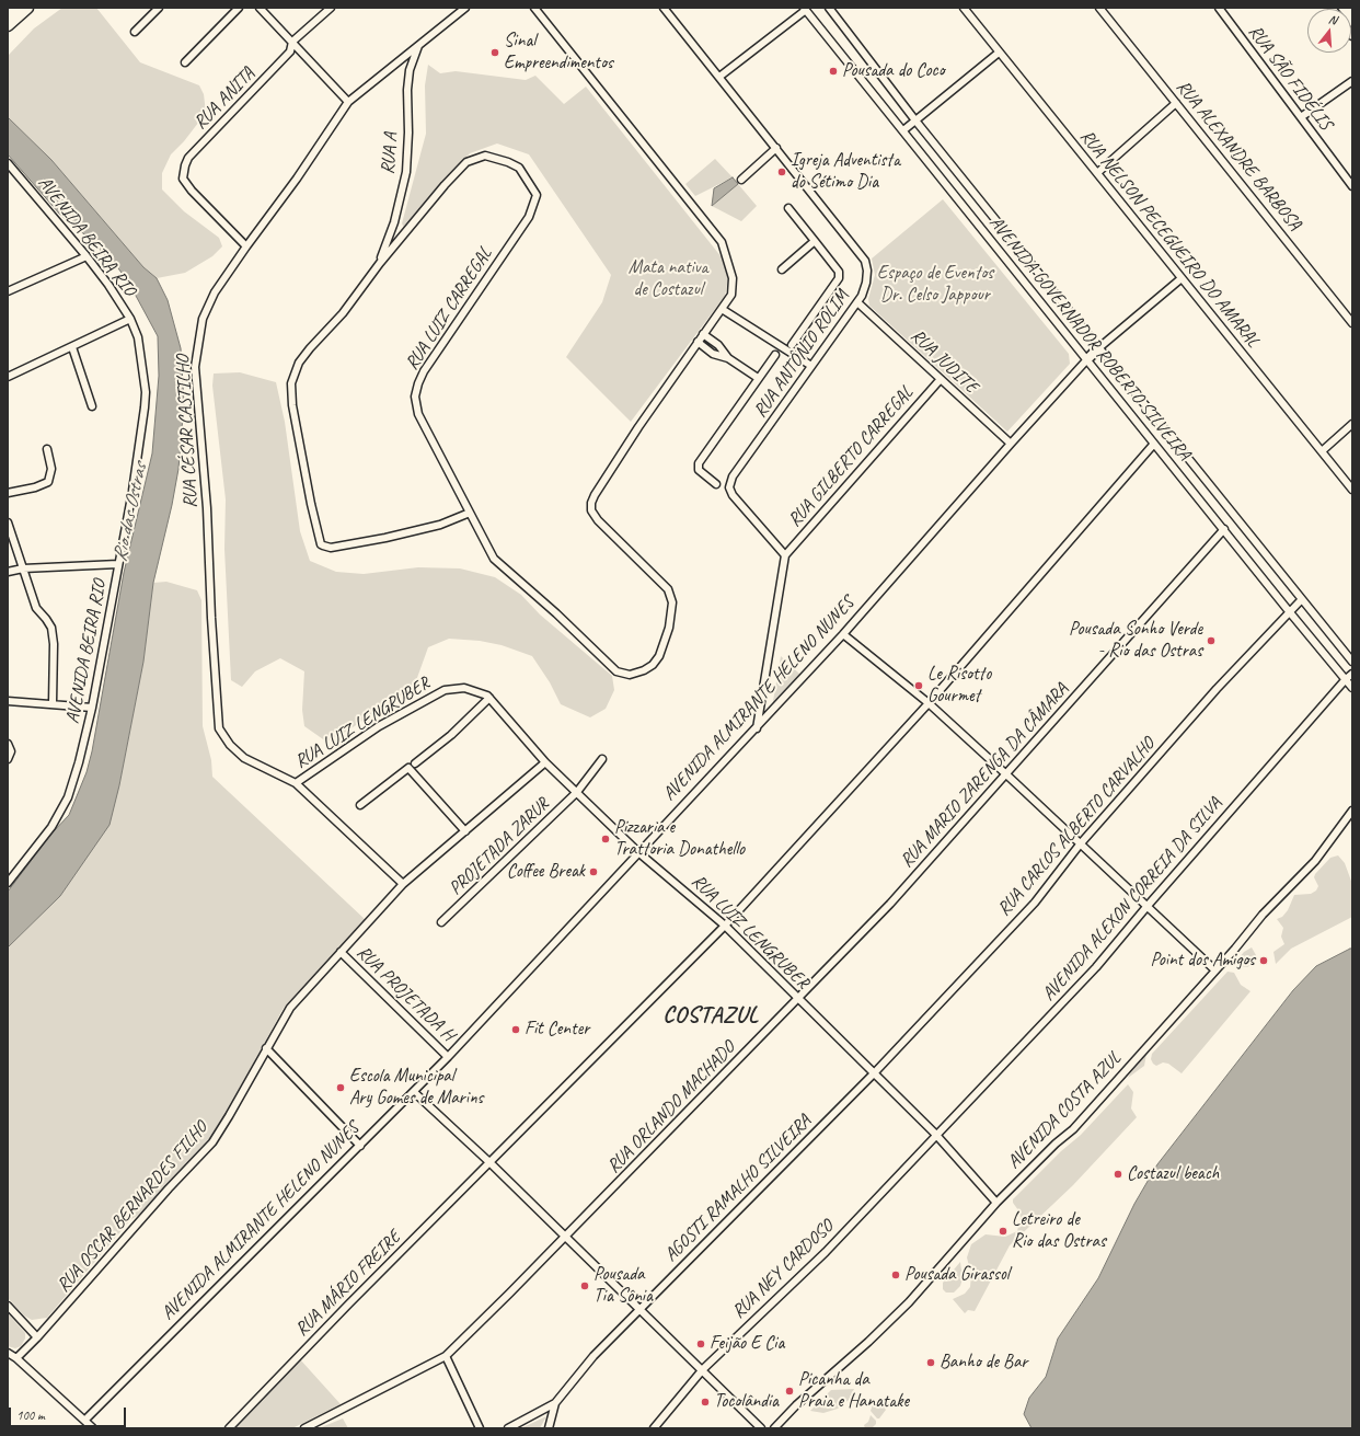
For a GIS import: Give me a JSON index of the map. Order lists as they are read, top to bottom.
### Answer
{
  "streets": {
    "street": [
      "RUA SÃO FIDÉLIS",
      "RUA ANITA",
      "RUA A",
      "RUA ALEXANDRE BARBOSA",
      "AVENIDA BEIRA RIO",
      "RUA NELSON PECEGUEIRO DO AMARAL",
      "RUA LUIZ CARREGAL",
      "AVENIDA GOVERNADOR ROBERTO SILVEIRA",
      "RUA ANTÔNIO ROLIM",
      "RUA JUDITE",
      "RUA CÉSAR CASTILHO",
      "RUA GILBERTO CARREGAL",
      "AVENIDA ALMIRANTE HELENO NUNES",
      "RUA LUIZ LENGRUBER",
      "RUA MARIO ZARENGA DA CÂMARA",
      "RUA CARLOS ALBERTO CARVALHO",
      "PROJETADA ZARUR",
      "AVENIDA ALEXON CORREIA DA SILVA",
      "RUA PROJETADA H",
      "RUA ORLANDO MACHADO",
      "AVENIDA COSTA AZUL",
      "AGOSTI RAMALHO SILVEIRA",
      "RUA OSCAR BERNARDES FILHO",
      "RUA NEY CARDOSO",
      "RUA MÁRIO FREIRE"
    ]
  },
  "crossings": [
    ["RUA ANITA", "RUA CÉSAR CASTILHO"],
    ["RUA A", "RUA LUIZ CARREGAL"],
    ["RUA A", "RUA CÉSAR CASTILHO"],
    ["AVENIDA GOVERNADOR ROBERTO SILVEIRA", "AVENIDA ALMIRANTE HELENO NUNES"],
    ["AVENIDA GOVERNADOR ROBERTO SILVEIRA", "RUA MARIO ZARENGA DA CÂMARA"],
    ["AVENIDA GOVERNADOR ROBERTO SILVEIRA", "RUA CARLOS ALBERTO CARVALHO"],
    ["AVENIDA GOVERNADOR ROBERTO SILVEIRA", "AVENIDA ALEXON CORREIA DA SILVA"],
    ["AVENIDA GOVERNADOR ROBERTO SILVEIRA", "RUA MÁRIO FREIRE"],
    ["RUA ANTÔNIO ROLIM", "RUA JUDITE"],
    ["RUA ANTÔNIO ROLIM", "RUA GILBERTO CARREGAL"],
    ["RUA JUDITE", "RUA GILBERTO CARREGAL"],
    ["RUA JUDITE", "AVENIDA ALMIRANTE HELENO NUNES"],
    ["RUA CÉSAR CASTILHO", "RUA LUIZ LENGRUBER"],
    ["RUA CÉSAR CASTILHO", "RUA OSCAR BERNARDES FILHO"],
    ["AVENIDA ALMIRANTE HELENO NUNES", "RUA LUIZ LENGRUBER"],
    ["AVENIDA ALMIRANTE HELENO NUNES", "RUA PROJETADA H"],
    ["RUA LUIZ LENGRUBER", "RUA MARIO ZARENGA DA CÂMARA"],
    ["RUA LUIZ LENGRUBER", "RUA CARLOS ALBERTO CARVALHO"],
    ["RUA LUIZ LENGRUBER", "PROJETADA ZARUR"],
    ["RUA LUIZ LENGRUBER", "AVENIDA ALEXON CORREIA DA SILVA"],
    ["RUA LUIZ LENGRUBER", "RUA ORLANDO MACHADO"],
    ["RUA LUIZ LENGRUBER", "AVENIDA COSTA AZUL"],
    ["RUA LUIZ LENGRUBER", "AGOSTI RAMALHO SILVEIRA"],
    ["RUA LUIZ LENGRUBER", "RUA OSCAR BERNARDES FILHO"],
    ["RUA LUIZ LENGRUBER", "RUA NEY CARDOSO"],
    ["RUA LUIZ LENGRUBER", "RUA MÁRIO FREIRE"],
    ["RUA MARIO ZARENGA DA CÂMARA", "RUA ORLANDO MACHADO"],
    ["RUA CARLOS ALBERTO CARVALHO", "AGOSTI RAMALHO SILVEIRA"],
    ["AVENIDA ALEXON CORREIA DA SILVA", "RUA NEY CARDOSO"],
    ["RUA PROJETADA H", "RUA OSCAR BERNARDES FILHO"]
  ],
  "districts": ["COSTAZUL"],
  "water": ["Rio das Ostras"],
  "parks": ["Mata nativa de Costazul", "Espaço de Eventos Dr. Celso Jappour"],
  "places": [
    "Sinal Empreendimentos",
    "Pousada do Coco",
    "Igreja Adventista do Sétimo Dia",
    "Pousada Sonho Verde - Rio das Ostras",
    "Le Risotto Gourmet",
    "Pizzaria e Trattoria Donathello",
    "Coffee Break",
    "Point dos Amigos",
    "Fit Center",
    "Escola Municipal Ary Gomes de Marins",
    "Costazul beach",
    "Letreiro de Rio das Ostras",
    "Pousada Girassol",
    "Pousada Tia Sônia",
    "Feijão E Cia",
    "Banho de Bar",
    "Picanha da Praia e Hanatake",
    "Tocolândia"
  ],
  "scale_bar": "100 m",
  "north": "top"
}
